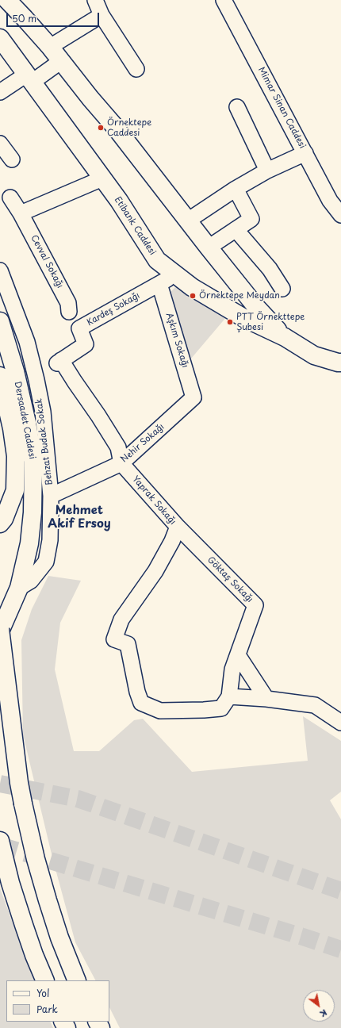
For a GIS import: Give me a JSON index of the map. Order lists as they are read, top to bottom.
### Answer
{
  "streets": {
    "main road": ["Etibank Caddesi", "Dersaadet Caddesi"],
    "street": [
      "Mimar Sinan Caddesi",
      "Cevval Sokağı",
      "Kardeş Sokağı",
      "Aşkım Sokağı",
      "Behzat Budak Sokak",
      "Nehir Sokağı",
      "Yaprak Sokağı",
      "Göktaş Sokağı"
    ]
  },
  "crossings": [
    ["Etibank Caddesi", "Kardeş Sokağı"],
    ["Kardeş Sokağı", "Aşkım Sokağı"],
    ["Kardeş Sokağı", "Nehir Sokağı"],
    ["Kardeş Sokağı", "Yaprak Sokağı"],
    ["Aşkım Sokağı", "Nehir Sokağı"],
    ["Dersaadet Caddesi", "Behzat Budak Sokak"],
    ["Behzat Budak Sokak", "Nehir Sokağı"],
    ["Nehir Sokağı", "Yaprak Sokağı"],
    ["Yaprak Sokağı", "Göktaş Sokağı"]
  ],
  "districts": ["Mehmet Akif Ersoy"],
  "places": ["Örnektepe Caddesi", "Örnektepe Meydan", "PTT Örnekttepe Şubesi"],
  "legend": ["Yol", "Park"],
  "scale_bar": "50 m",
  "north": "bottom right"
}
